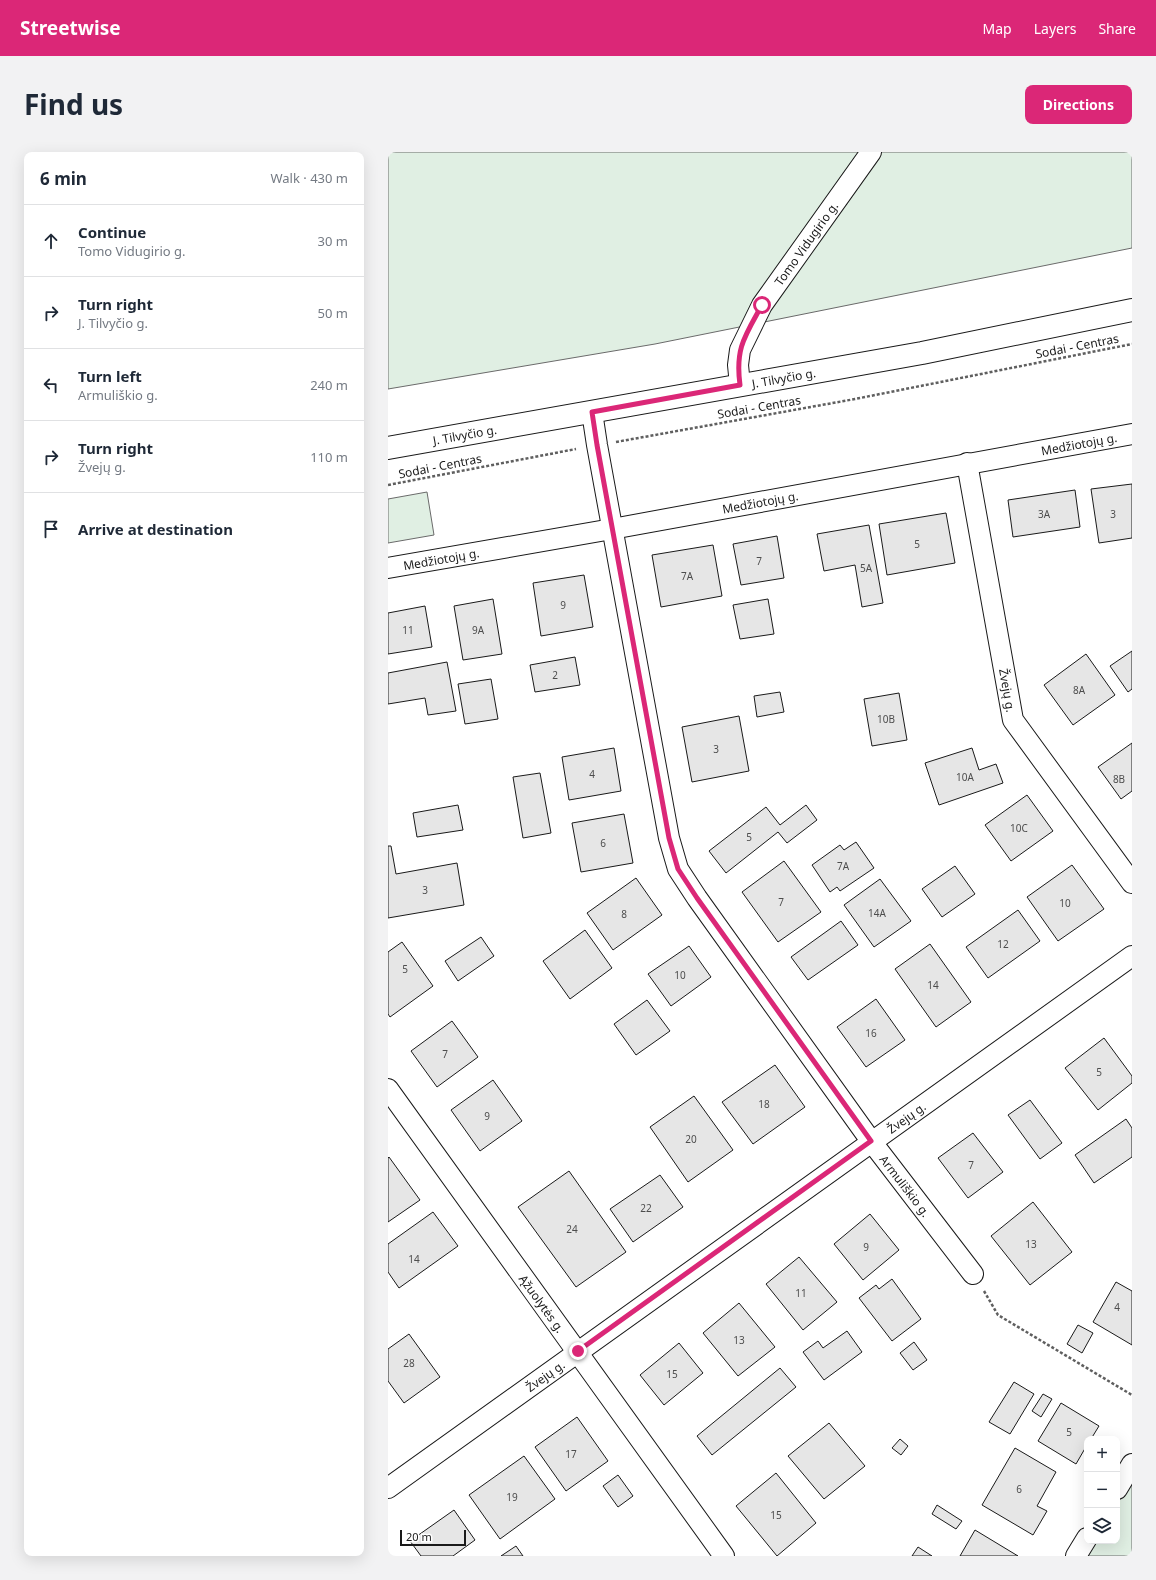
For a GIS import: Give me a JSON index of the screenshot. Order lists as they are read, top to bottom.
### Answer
{
  "streets": {
    "main road": ["J. Tilvyčio g."],
    "street": [
      "Tomo Vidugirio g.",
      "Medžiotojų g.",
      "Žvejų g.",
      "Armuliškio g.",
      "Ąžuolytės g."
    ],
    "path": ["Sodai - Centras"]
  },
  "crossings": [
    ["Tomo Vidugirio g.", "J. Tilvyčio g."],
    ["Sodai - Centras", "Armuliškio g."],
    ["J. Tilvyčio g.", "Armuliškio g."],
    ["Medžiotojų g.", "Žvejų g."],
    ["Medžiotojų g.", "Armuliškio g."],
    ["Žvejų g.", "Armuliškio g."],
    ["Žvejų g.", "Ąžuolytės g."]
  ],
  "house_numbers": [
    "3A",
    "3",
    "5",
    "7",
    "5A",
    "7A",
    "9",
    "11",
    "9A",
    "2",
    "8A",
    "10B",
    "3",
    "4",
    "10A",
    "8B",
    "10C",
    "5",
    "6",
    "7A",
    "3",
    "7",
    "10",
    "14A",
    "8",
    "12",
    "5",
    "10",
    "14",
    "16",
    "7",
    "5",
    "18",
    "9",
    "20",
    "7",
    "22",
    "24",
    "13",
    "9",
    "14",
    "11",
    "4",
    "13",
    "28",
    "15",
    "5",
    "17",
    "6",
    "19",
    "15"
  ],
  "scale_bar": "20 m",
  "page": {
    "header": "Streetwise",
    "nav": ["Map", "Layers", "Share"],
    "title": "Find us",
    "buttons": "Directions",
    "heading": ["6 min", "Walk · 430 m"],
    "list": [
      ["Continue", "Tomo Vidugirio g.", "30 m"],
      ["Turn right", "J. Tilvyčio g.", "50 m"],
      ["Turn left", "Armuliškio g.", "240 m"],
      ["Turn right", "Žvejų g.", "110 m"],
      "Arrive at destination"
    ],
    "map_buttons": ["+", "−"],
    "scale": "20 m"
  }
}
